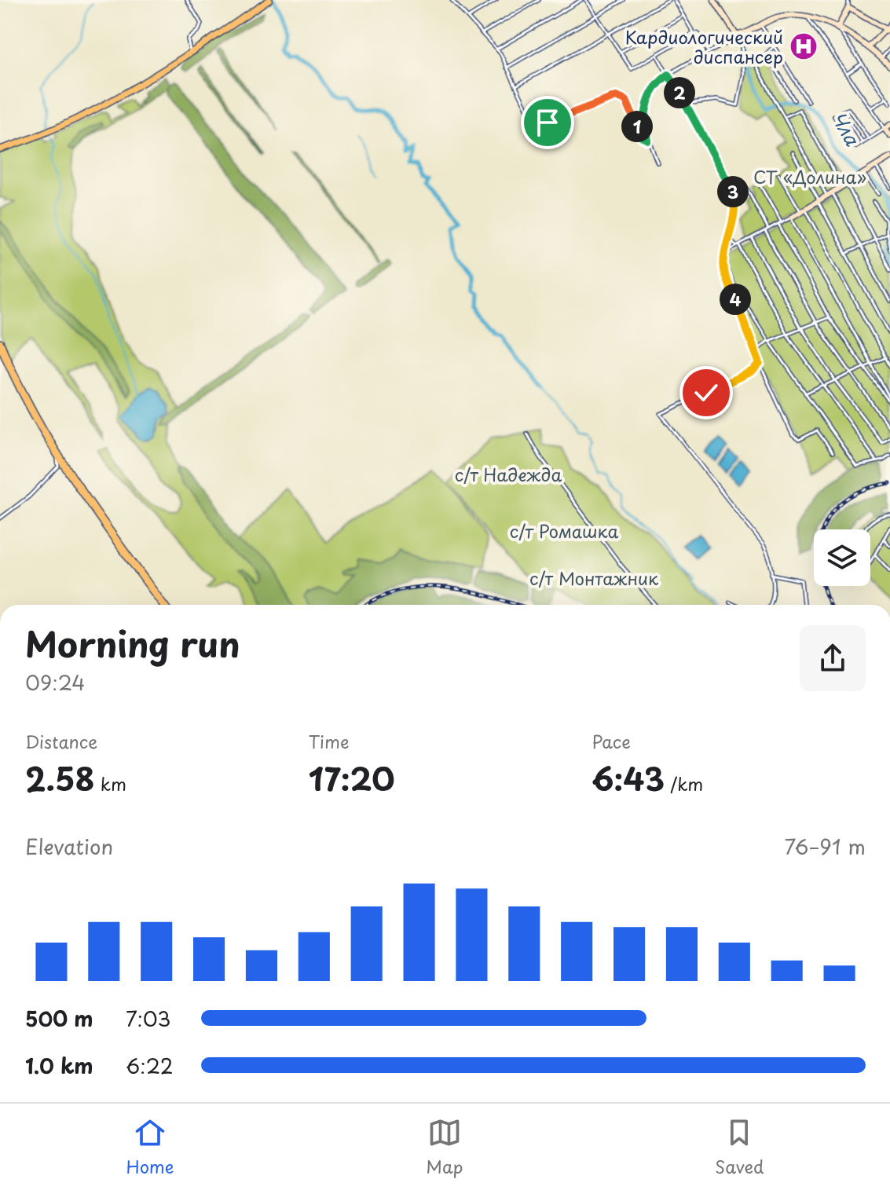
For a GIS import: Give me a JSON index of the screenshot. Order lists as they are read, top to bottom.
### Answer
{
  "water": ["Чла"],
  "parks": [
    "СТ «Долина»",
    "с/т Надежда",
    "с/т Ромашка",
    "с/т Монтажник"
  ],
  "places": {
    "hospital": ["Кардиологический диспансер"]
  },
  "page": {
    "pins": [
      "2",
      "1",
      "3",
      "4"
    ],
    "heading": ["Morning run", "09:24"],
    "stats": [
      ["Distance", "2.58 km"],
      ["Time", "17:20"],
      ["Pace", "6:43 /km"]
    ],
    "chart": ["Elevation", "76–91 m"],
    "list": [
      {
        "name": "500 m",
        "note": "7:03"
      },
      {
        "name": "1.0 km",
        "note": "6:22"
      }
    ],
    "tabs": ["Home", "Map", "Saved"]
  }
}
